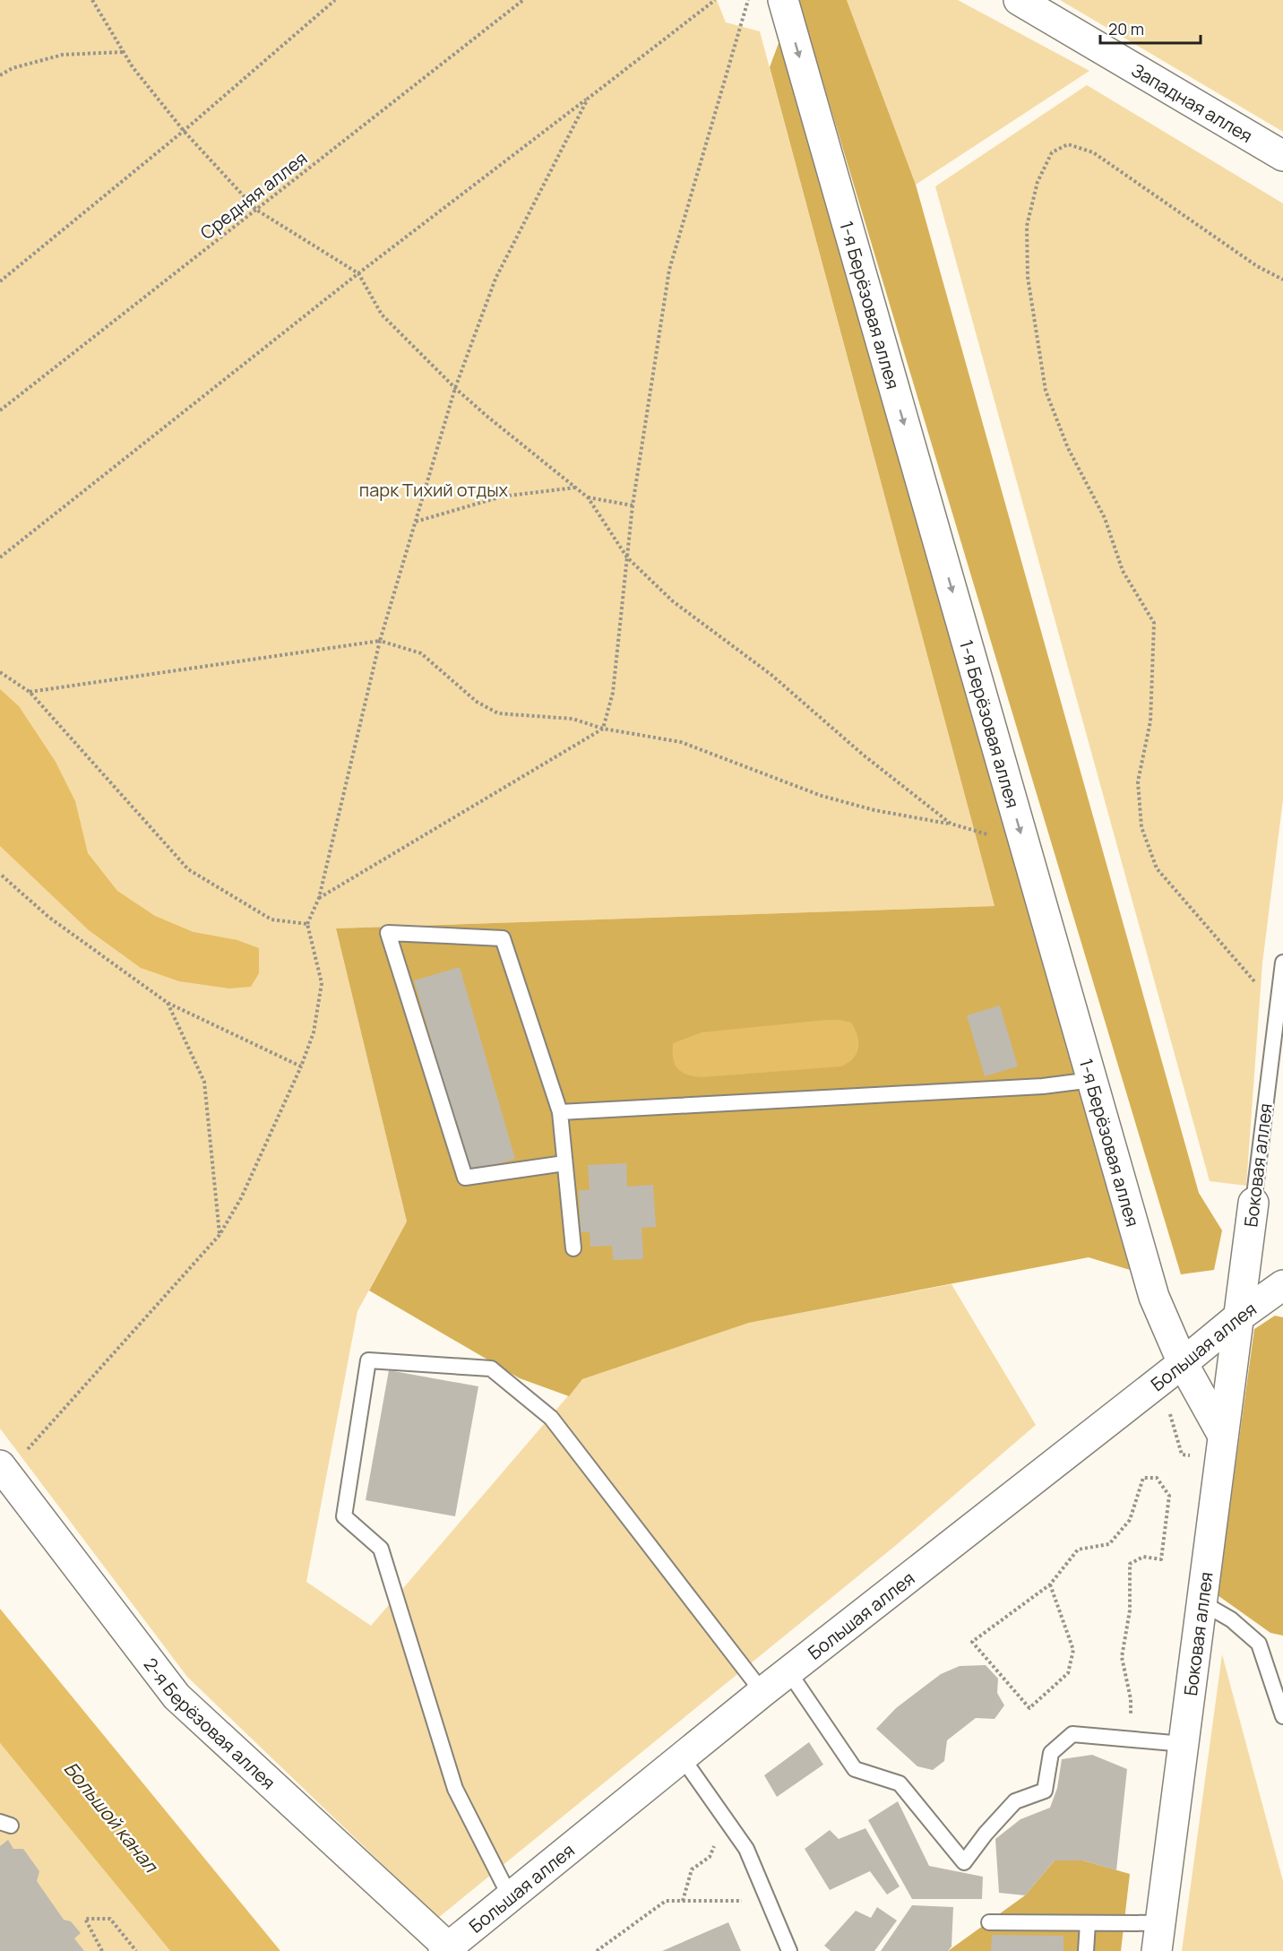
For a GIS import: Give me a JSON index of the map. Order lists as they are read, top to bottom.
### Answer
{
  "streets": {
    "street": [
      "Западная аллея",
      "1-я Берёзовая аллея",
      "Боковая аллея",
      "Большая аллея",
      "2-я Берёзовая аллея"
    ],
    "path": ["Средняя аллея"]
  },
  "crossings": [
    ["1-я Берёзовая аллея", "Боковая аллея"],
    ["1-я Берёзовая аллея", "Большая аллея"],
    ["Боковая аллея", "Большая аллея"],
    ["Большая аллея", "2-я Берёзовая аллея"]
  ],
  "one_way": ["1-я Берёзовая аллея"],
  "water": ["Большой канал"],
  "parks": ["парк Тихий отдых"],
  "scale_bar": "20 m"
}
